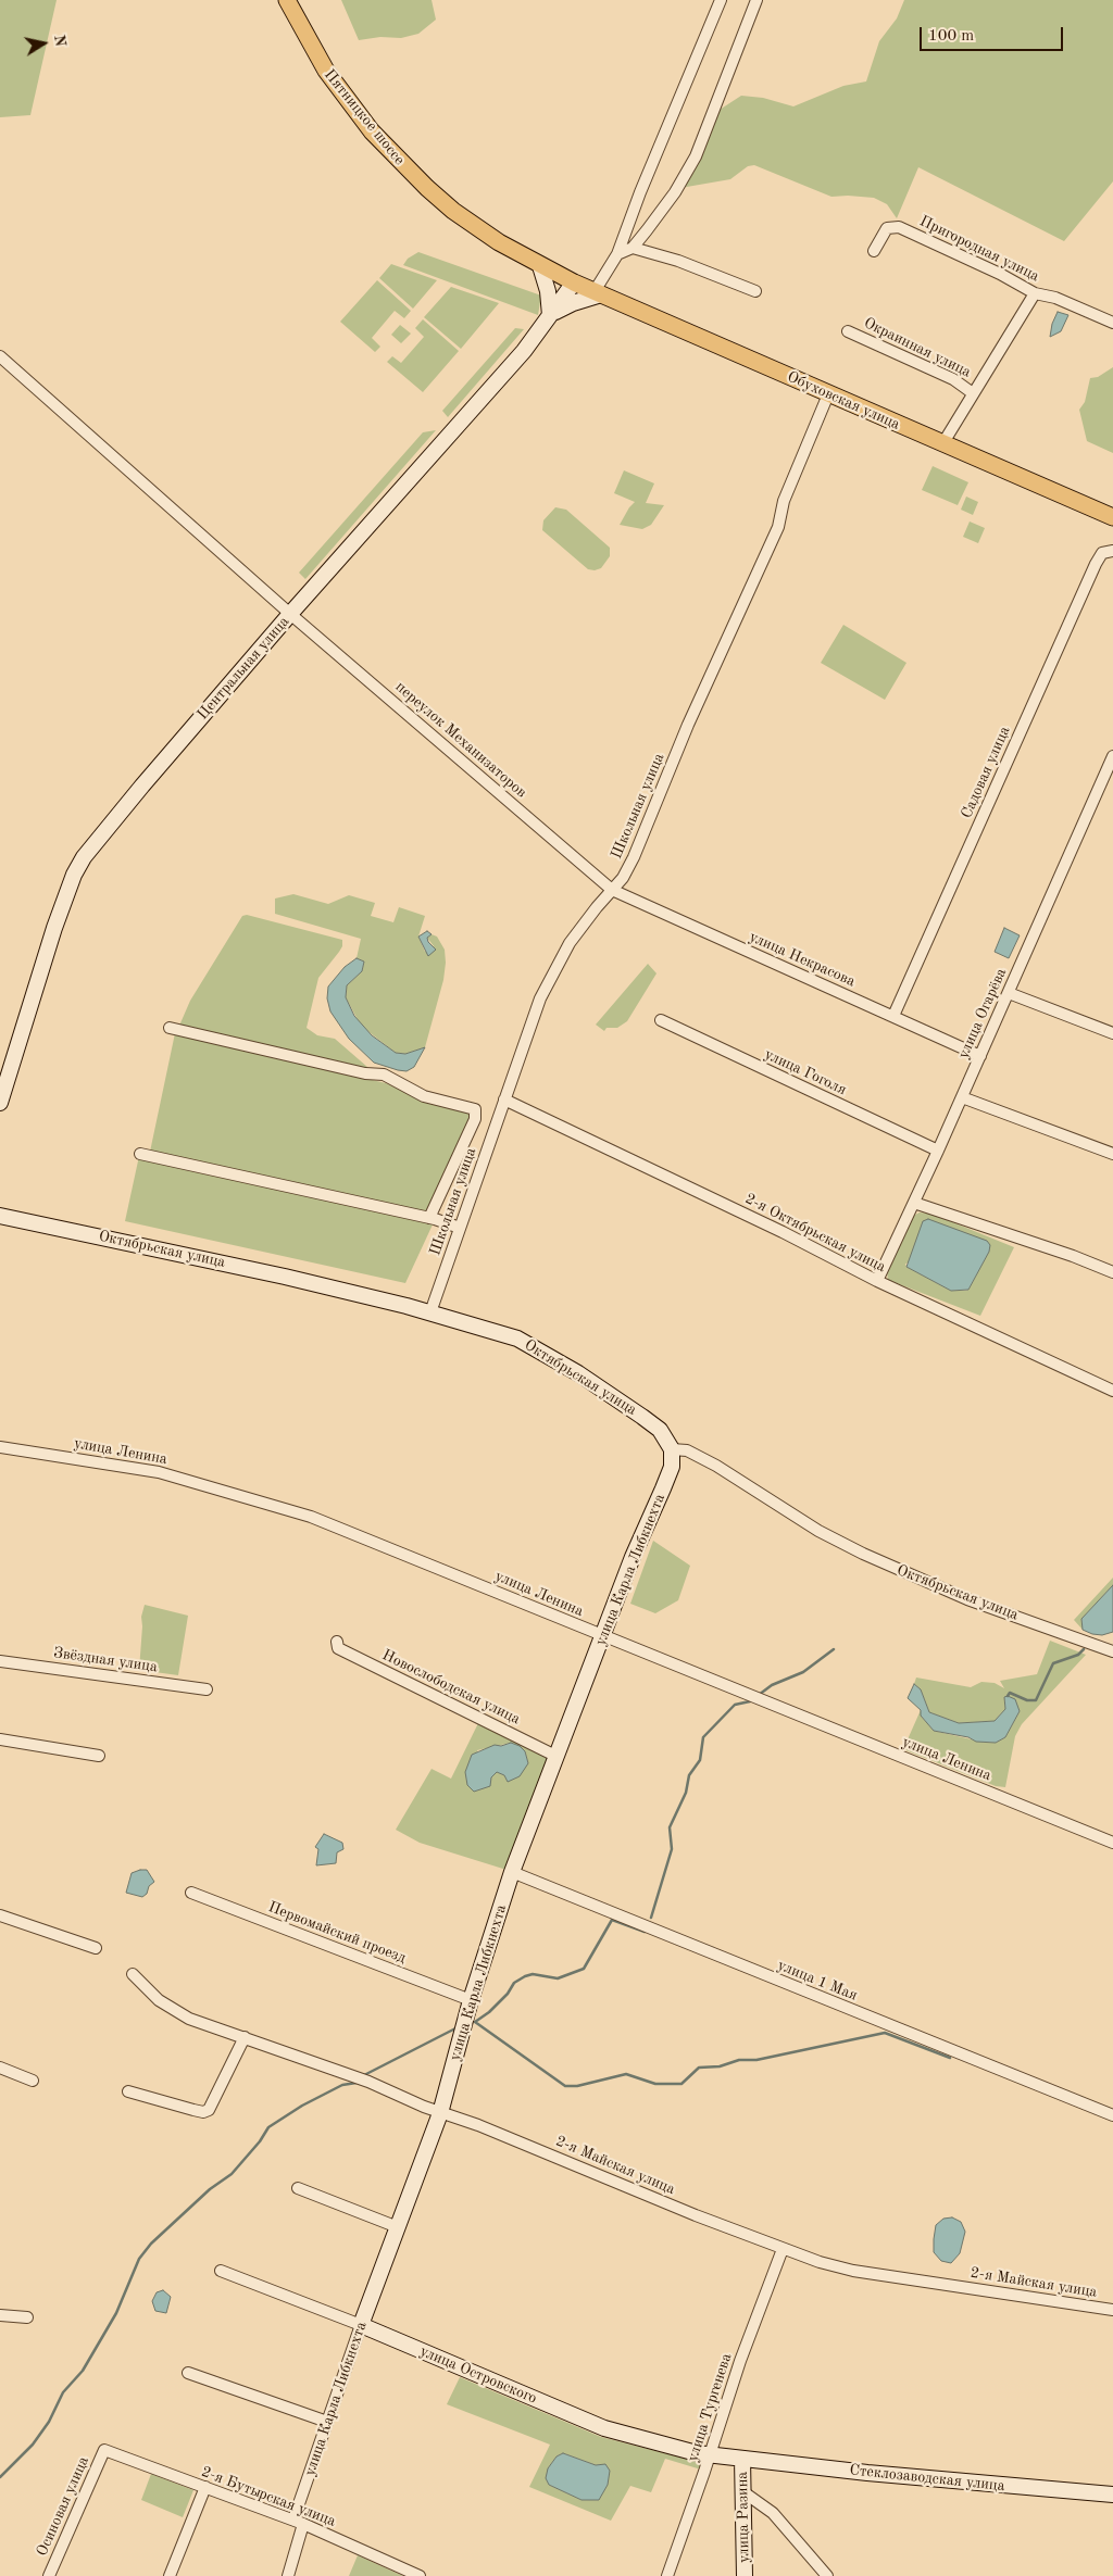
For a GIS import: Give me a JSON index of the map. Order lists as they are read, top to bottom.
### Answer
{
  "streets": {
    "main road": ["Пятницкое шоссе", "Обуховская улица"],
    "street": [
      "Пригородная улица",
      "Окраинная улица",
      "Центральная улица",
      "переулок Механизаторов",
      "Садовая улица",
      "Школьная улица",
      "улица Некрасова",
      "улица Огарёва",
      "улица Гоголя",
      "2-я Октябрьская улица",
      "Октябрьская улица",
      "улица Ленина",
      "улица Карла Либкнехта",
      "Звёздная улица",
      "Новослободская улица",
      "Первомайский проезд",
      "улица 1 Мая",
      "2-я Майская улица",
      "улица Островского",
      "улица Тургенева",
      "Стеклозаводская улица",
      "2-я Бутырская улица",
      "Осиновая улица",
      "улица Разина"
    ]
  },
  "crossings": [
    ["Пятницкое шоссе", "Обуховская улица"],
    ["Пятницкое шоссе", "Центральная улица"],
    ["Обуховская улица", "Центральная улица"],
    ["Обуховская улица", "Школьная улица"],
    ["Центральная улица", "переулок Механизаторов"],
    ["переулок Механизаторов", "Школьная улица"],
    ["переулок Механизаторов", "улица Некрасова"],
    ["Садовая улица", "улица Некрасова"],
    ["Школьная улица", "улица Некрасова"],
    ["Школьная улица", "2-я Октябрьская улица"],
    ["Школьная улица", "Октябрьская улица"],
    ["улица Некрасова", "улица Огарёва"],
    ["улица Огарёва", "улица Гоголя"],
    ["улица Огарёва", "2-я Октябрьская улица"],
    ["Октябрьская улица", "улица Карла Либкнехта"],
    ["улица Ленина", "улица Карла Либкнехта"],
    ["улица Карла Либкнехта", "Новослободская улица"],
    ["улица Карла Либкнехта", "Первомайский проезд"],
    ["улица Карла Либкнехта", "улица 1 Мая"],
    ["улица Карла Либкнехта", "2-я Майская улица"],
    ["улица Карла Либкнехта", "улица Островского"],
    ["улица Карла Либкнехта", "2-я Бутырская улица"],
    ["2-я Майская улица", "улица Тургенева"],
    ["улица Островского", "улица Тургенева"],
    ["улица Островского", "Стеклозаводская улица"],
    ["улица Островского", "улица Разина"],
    ["Стеклозаводская улица", "улица Разина"],
    ["2-я Бутырская улица", "Осиновая улица"]
  ],
  "scale_bar": "100 m",
  "north": "right"
}
